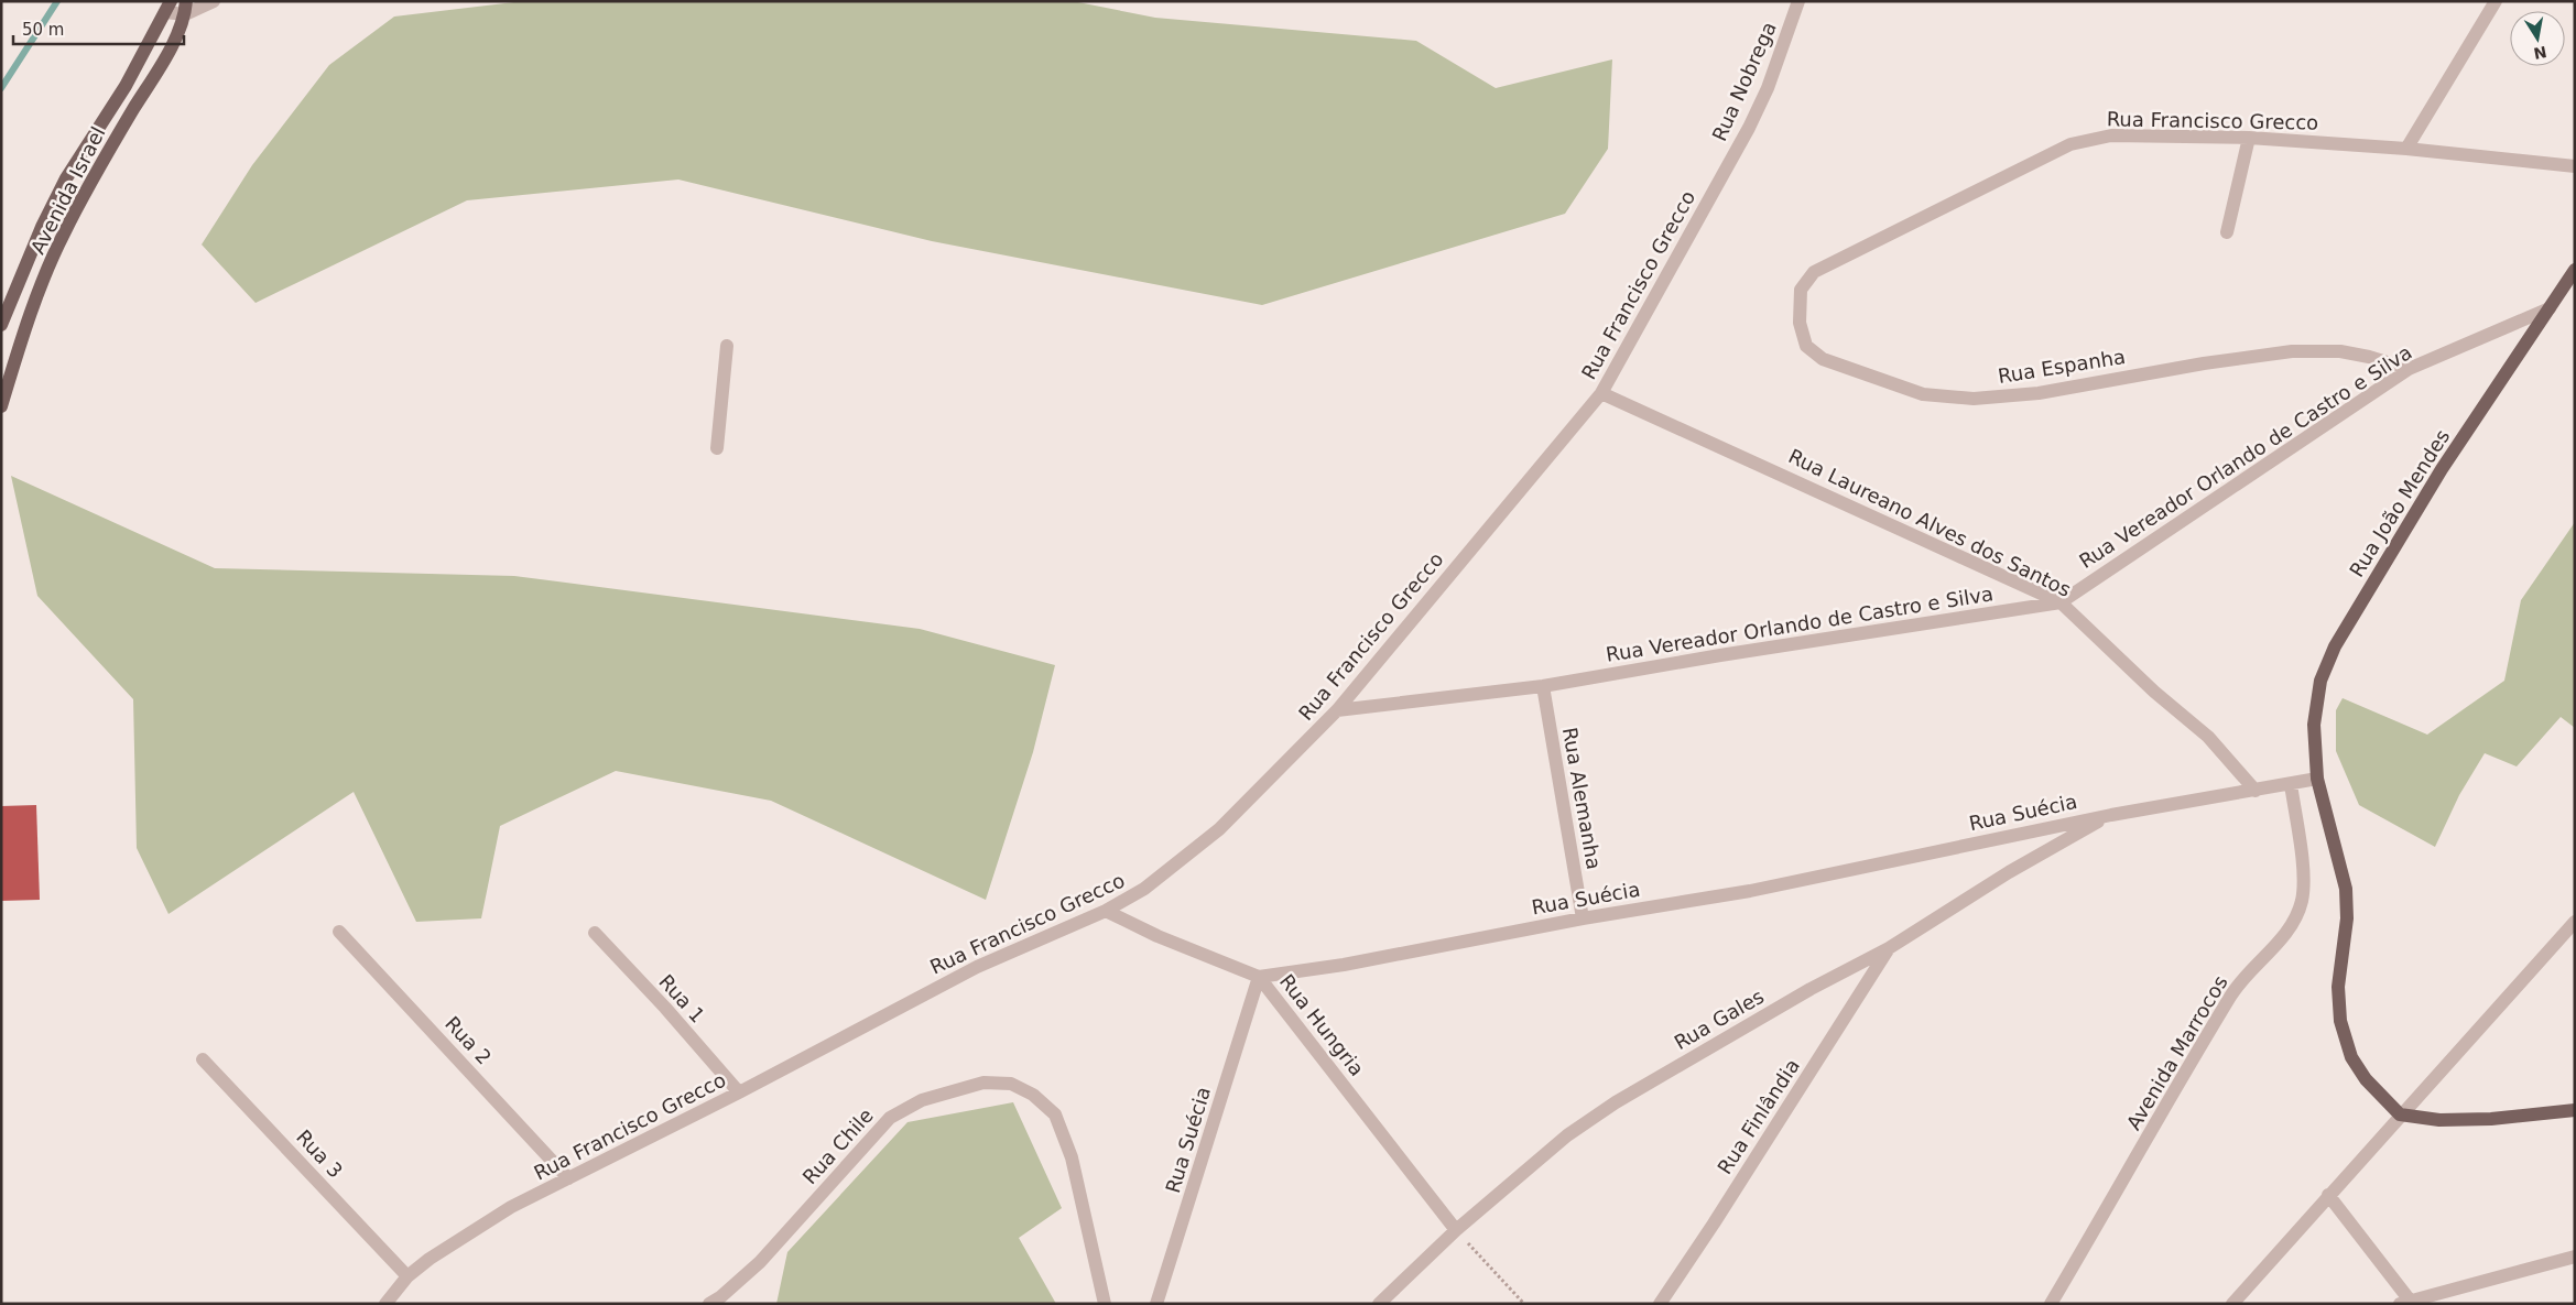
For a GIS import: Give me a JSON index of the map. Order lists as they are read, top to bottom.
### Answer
{
  "streets": {
    "main road": ["Avenida Israel", "Rua João Mendes"],
    "street": [
      "Rua Nobrega",
      "Rua Francisco Grecco",
      "Rua Espanha",
      "Rua Vereador Orlando de Castro e Silva",
      "Rua Laureano Alves dos Santos",
      "Rua Alemanha",
      "Rua Suécia",
      "Rua 1",
      "Rua Gales",
      "Rua Hungria",
      "Rua 2",
      "Avenida Marrocos",
      "Rua Finlândia",
      "Rua Chile",
      "Rua 3"
    ]
  },
  "crossings": [
    ["Rua Nobrega", "Rua Francisco Grecco"],
    ["Rua Francisco Grecco", "Rua Espanha"],
    ["Rua Francisco Grecco", "Rua Vereador Orlando de Castro e Silva"],
    ["Rua Francisco Grecco", "Rua Laureano Alves dos Santos"],
    ["Rua Francisco Grecco", "Rua 1"],
    ["Rua Francisco Grecco", "Rua Hungria"],
    ["Rua Francisco Grecco", "Rua 2"],
    ["Rua Francisco Grecco", "Rua 3"],
    ["Rua Espanha", "Rua Vereador Orlando de Castro e Silva"],
    ["Rua Vereador Orlando de Castro e Silva", "Rua João Mendes"],
    ["Rua Vereador Orlando de Castro e Silva", "Rua Laureano Alves dos Santos"],
    ["Rua Vereador Orlando de Castro e Silva", "Rua Alemanha"],
    ["Rua Laureano Alves dos Santos", "Rua Suécia"],
    ["Rua Alemanha", "Rua Suécia"],
    ["Rua Suécia", "Rua Gales"],
    ["Rua Suécia", "Rua Hungria"],
    ["Rua Gales", "Rua Hungria"],
    ["Rua Gales", "Rua Finlândia"]
  ],
  "scale_bar": "50 m",
  "north": "bottom"
}
